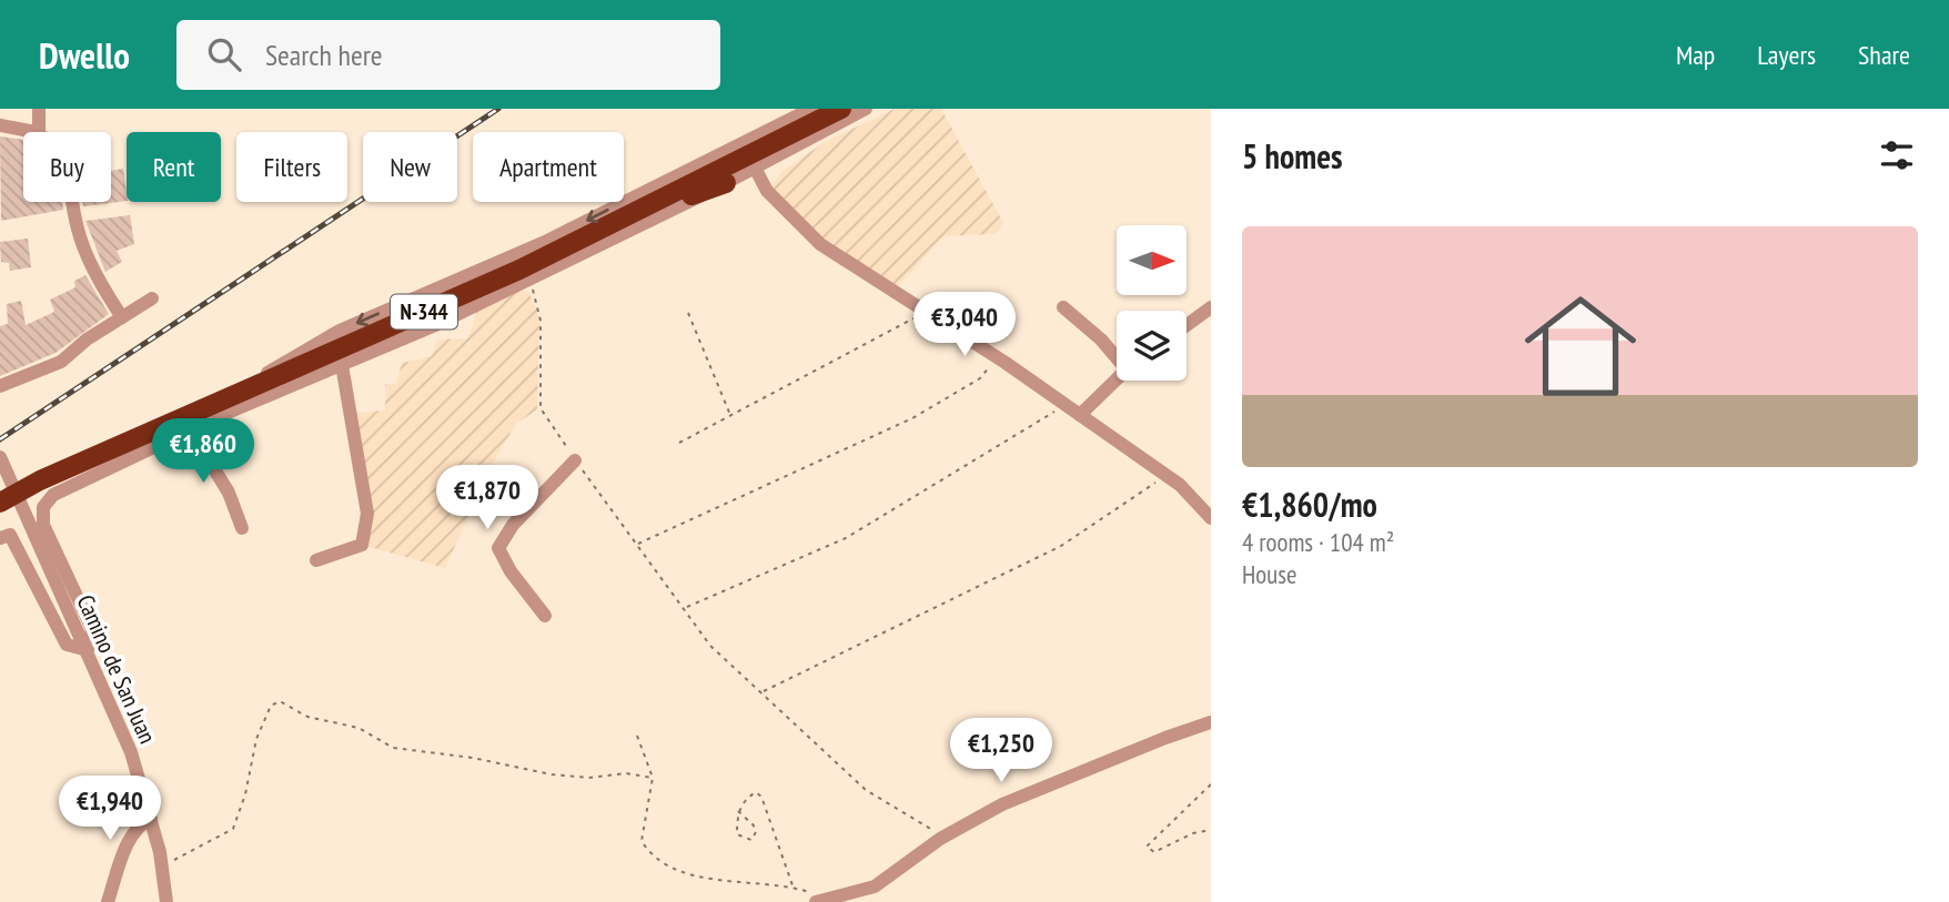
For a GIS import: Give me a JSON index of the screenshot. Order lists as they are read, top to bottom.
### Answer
{
  "streets": {
    "highway": ["N-344"],
    "street": ["Camino de San Juan"]
  },
  "crossings": [
    ["N-344", "Camino de San Juan"]
  ],
  "north": "right",
  "page": {
    "header": "Dwello",
    "search": "Search here",
    "nav": ["Map", "Layers", "Share"],
    "heading": "5 homes",
    "chip": [
      "Buy",
      "Rent",
      "Filters",
      "New",
      "Apartment"
    ],
    "list": [
      {
        "name": "€1,860/mo",
        "note": "4 rooms · 104 m² · House"
      }
    ],
    "price": [
      "€3,040",
      "€1,860",
      "€1,870",
      "€1,250",
      "€1,940"
    ]
  }
}
